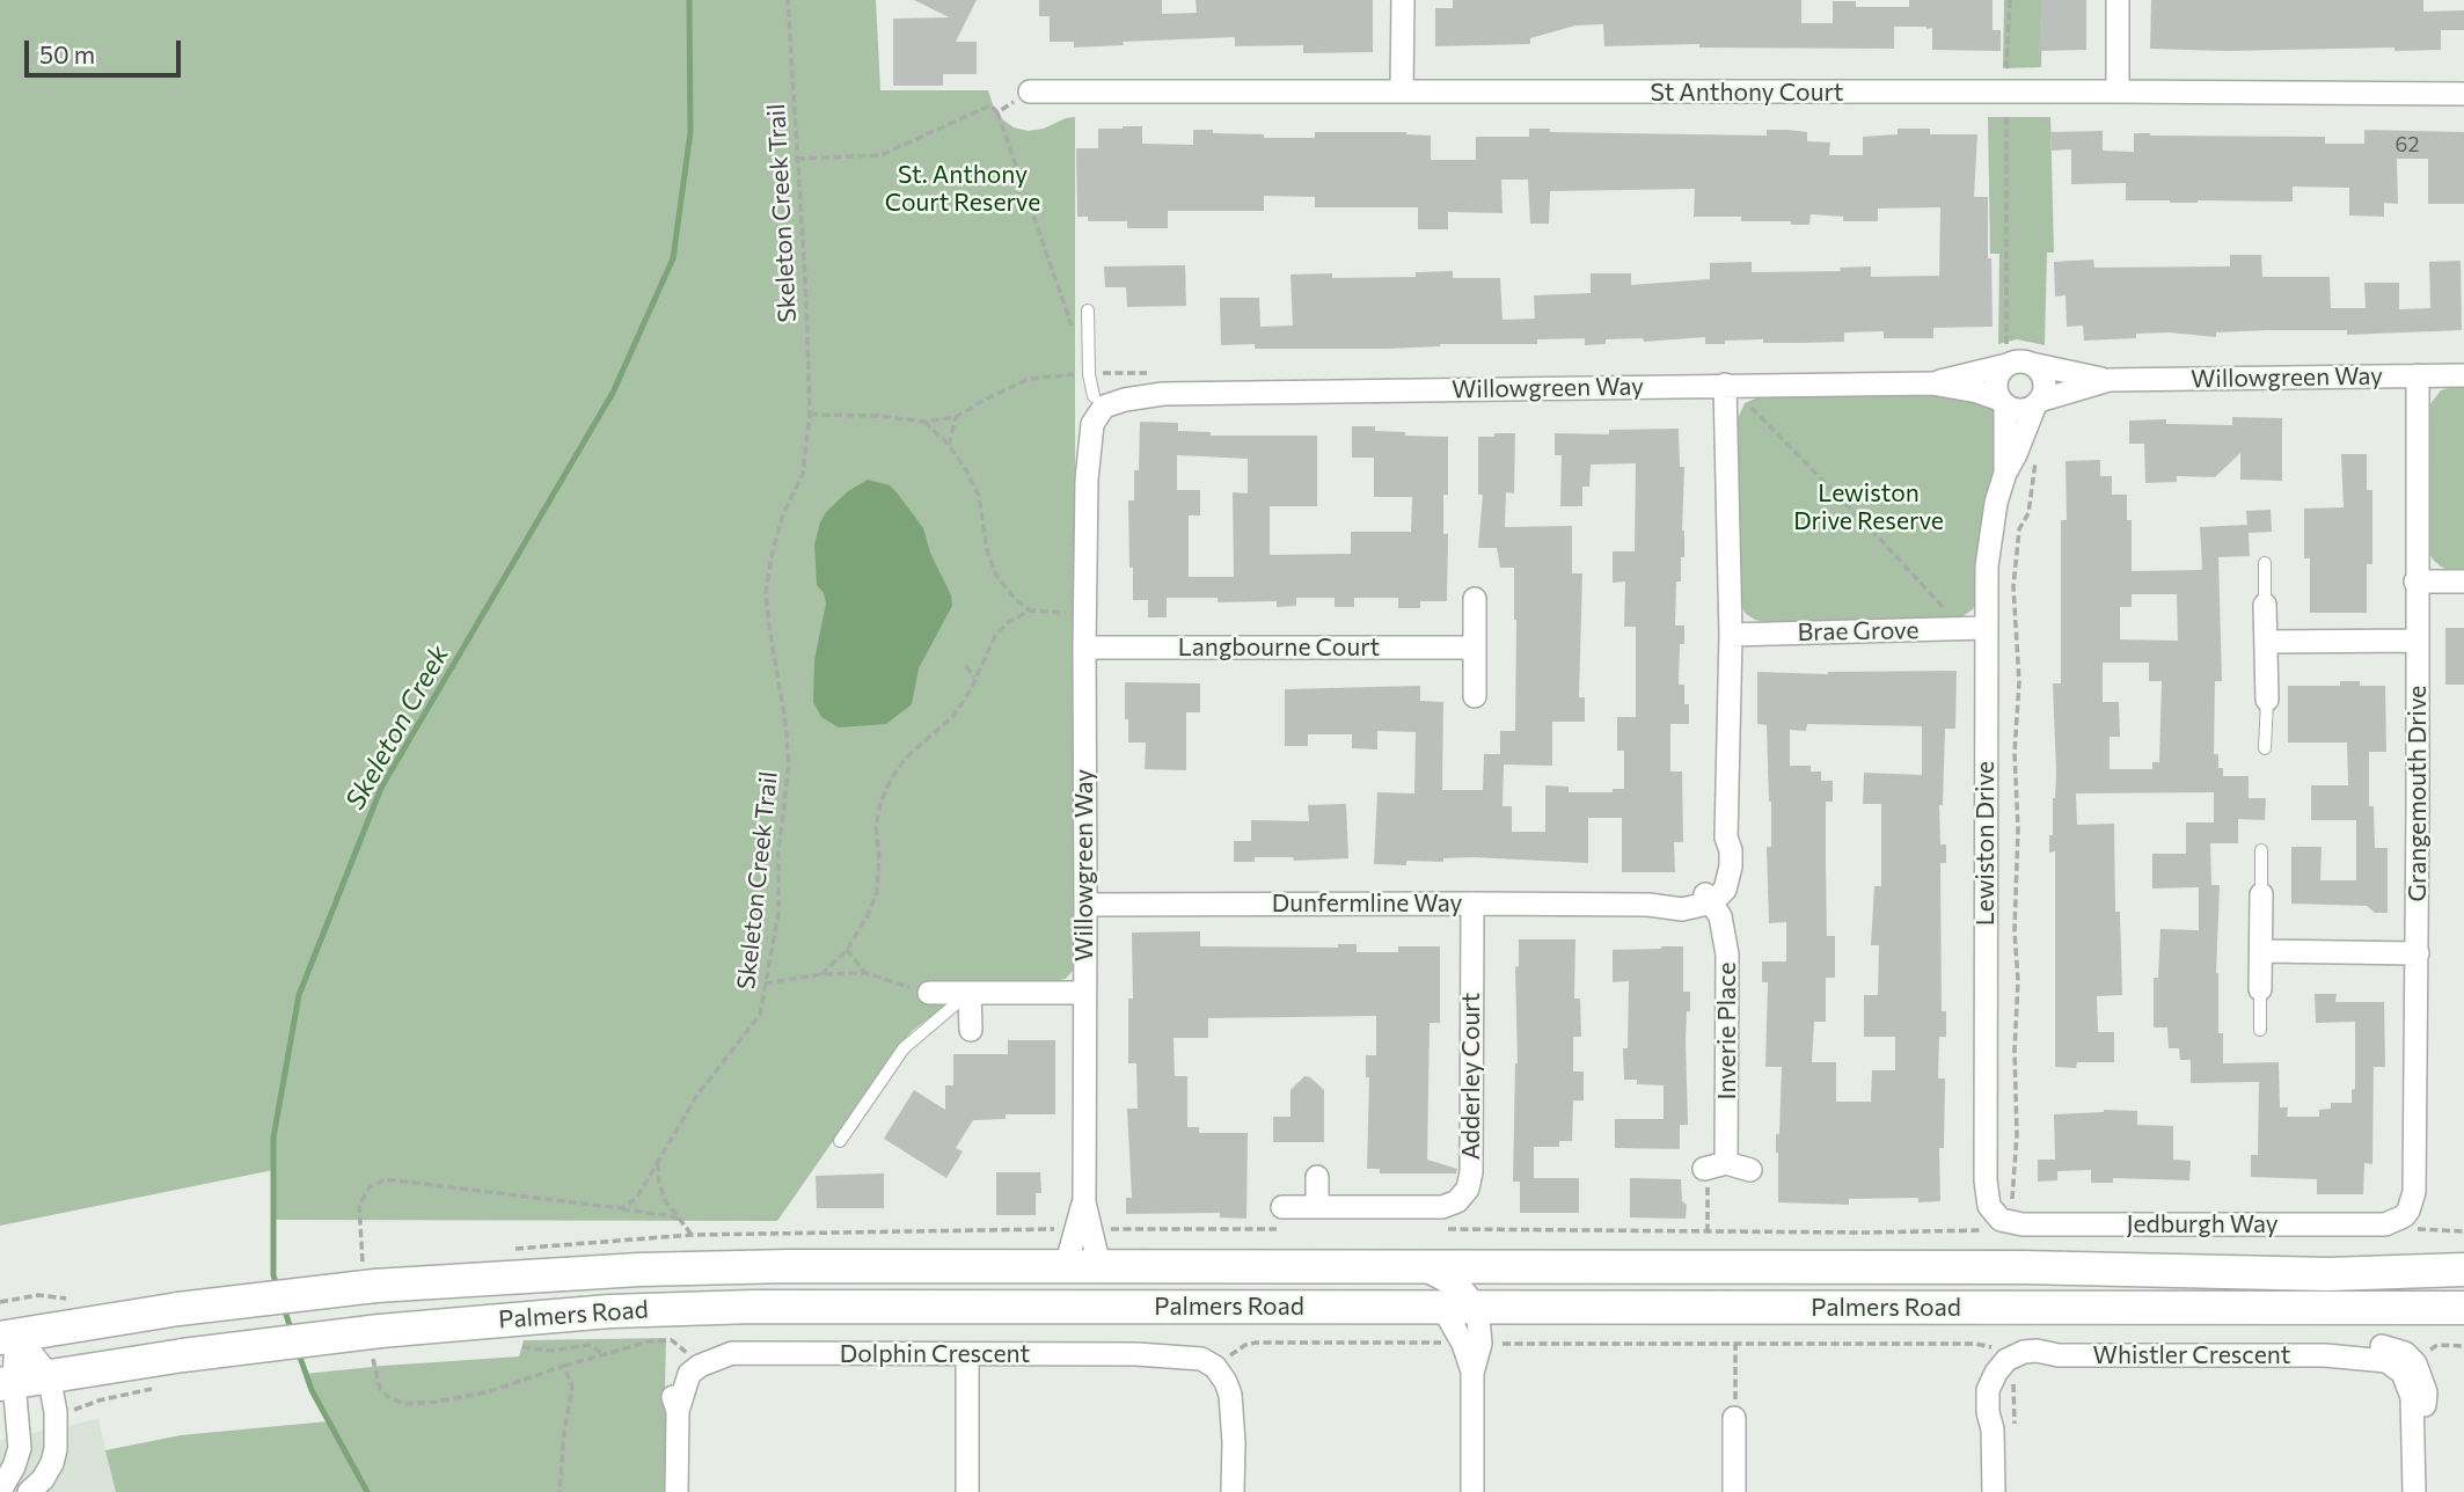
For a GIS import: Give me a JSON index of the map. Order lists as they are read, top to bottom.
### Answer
{
  "streets": {
    "main road": ["Palmers Road"],
    "street": [
      "St Anthony Court",
      "Willowgreen Way",
      "Brae Grove",
      "Langbourne Court",
      "Grangemouth Drive",
      "Lewiston Drive",
      "Dunfermline Way",
      "Inverie Place",
      "Adderley Court",
      "Jedburgh Way",
      "Dolphin Crescent",
      "Whistler Crescent"
    ],
    "path": ["Skeleton Creek Trail"]
  },
  "crossings": [
    ["Willowgreen Way", "Langbourne Court"],
    ["Willowgreen Way", "Grangemouth Drive"],
    ["Willowgreen Way", "Lewiston Drive"],
    ["Willowgreen Way", "Dunfermline Way"],
    ["Willowgreen Way", "Palmers Road"],
    ["Brae Grove", "Lewiston Drive"],
    ["Grangemouth Drive", "Jedburgh Way"],
    ["Lewiston Drive", "Jedburgh Way"],
    ["Dunfermline Way", "Inverie Place"],
    ["Dunfermline Way", "Adderley Court"]
  ],
  "water": ["Skeleton Creek"],
  "parks": ["St. Anthony Court Reserve", "Lewiston Drive Reserve"],
  "house_numbers": ["62"],
  "scale_bar": "50 m"
}
